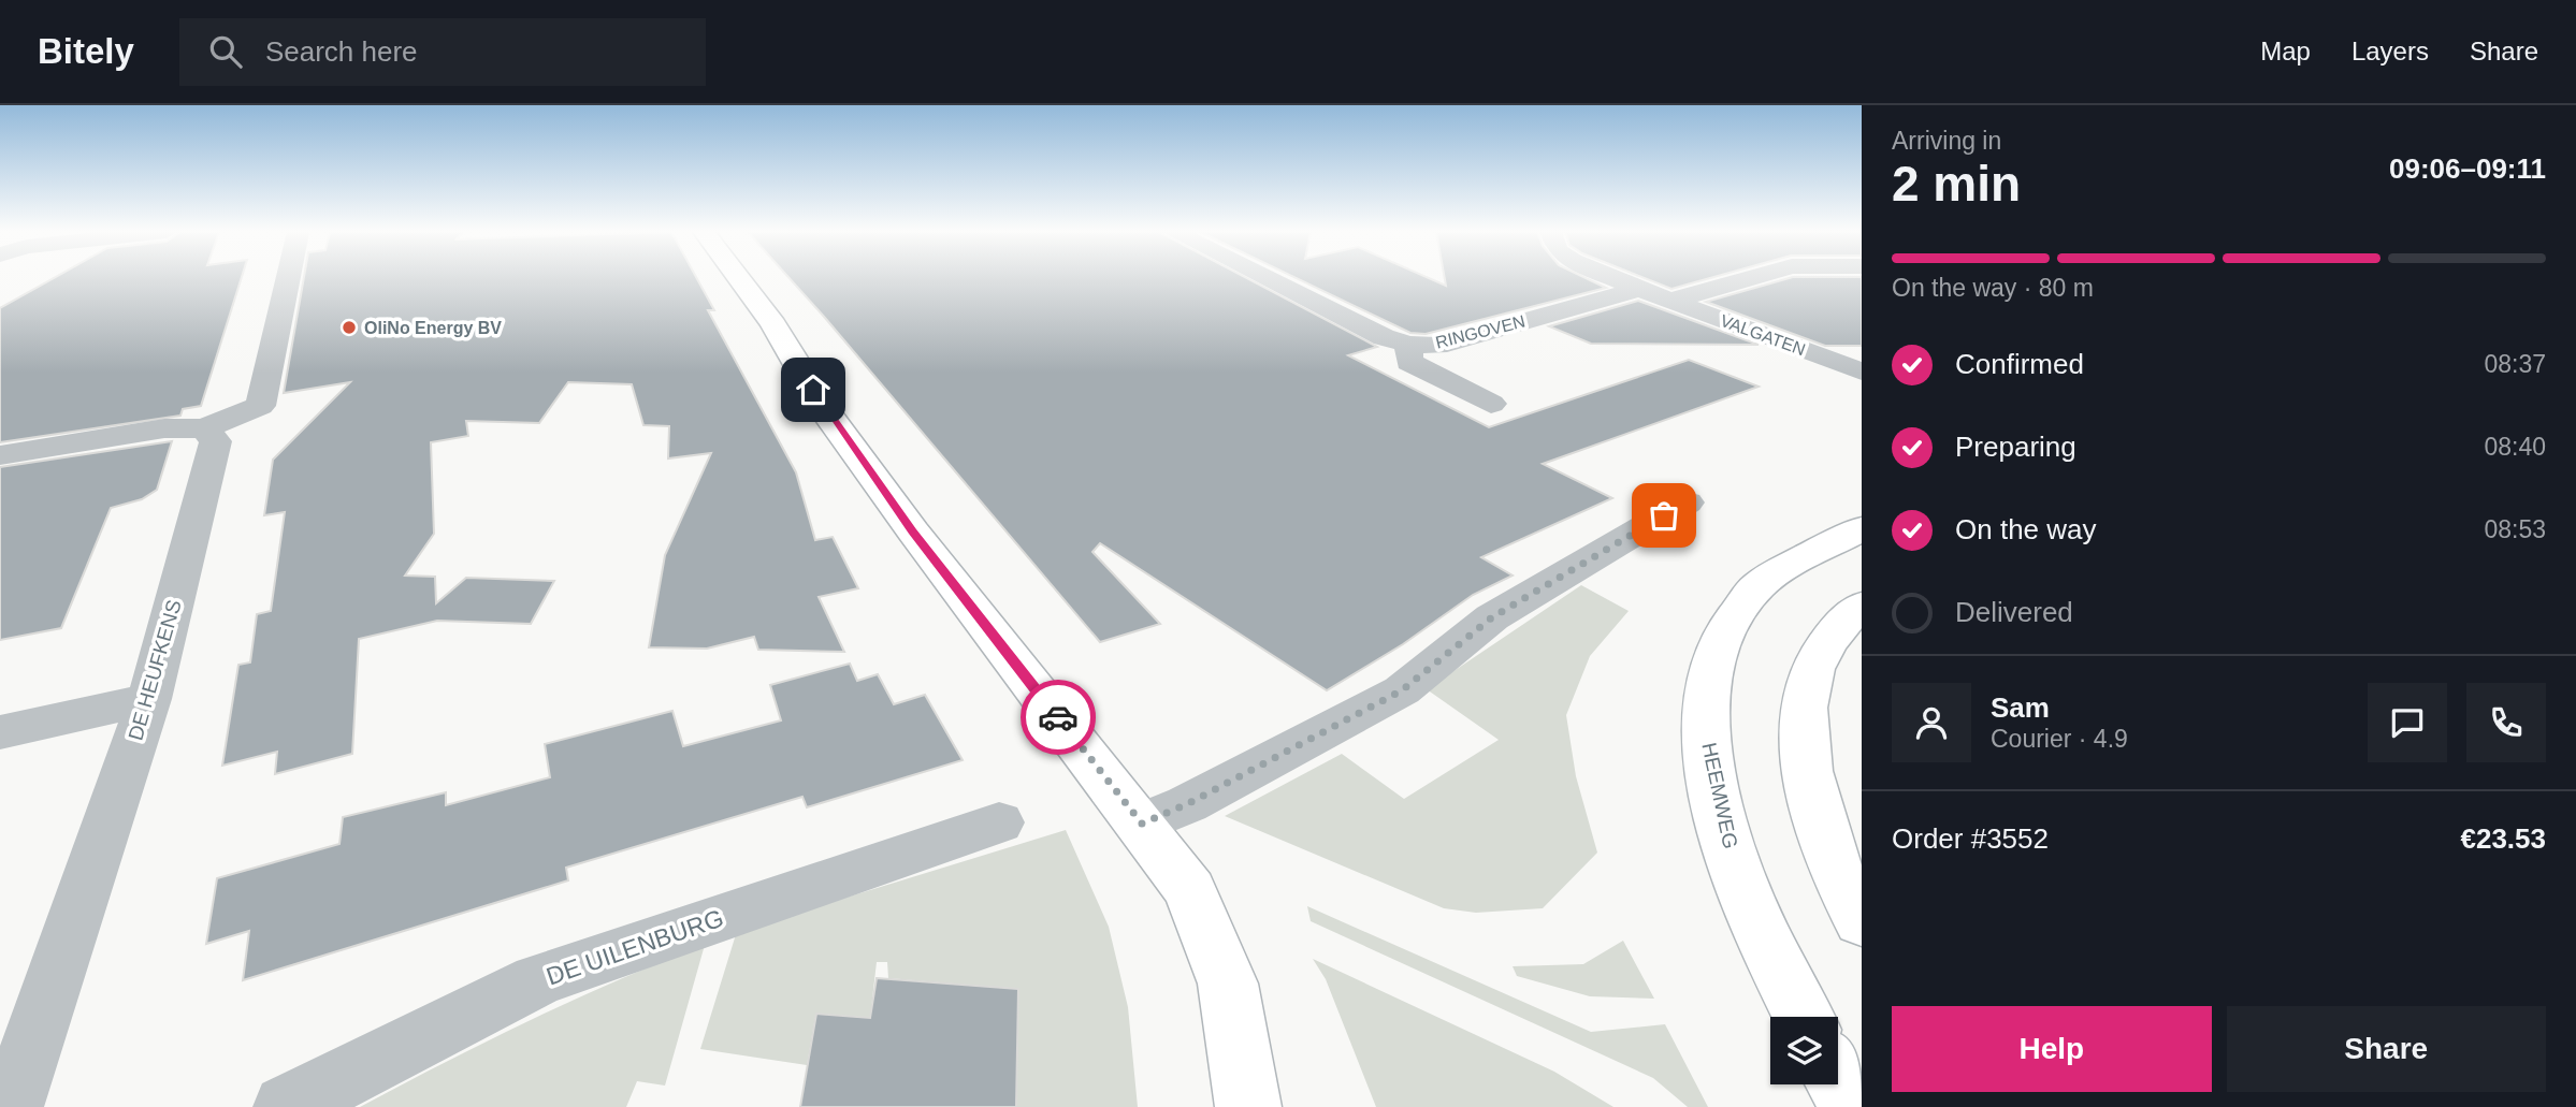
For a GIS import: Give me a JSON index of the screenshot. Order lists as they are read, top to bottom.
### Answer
{
  "streets": {
    "street": [
      "RINGOVEN",
      "VALGATEN",
      "DE HEUFKENS",
      "HEEMWEG",
      "DE UILENBURG"
    ]
  },
  "crossings": [
    ["RINGOVEN", "VALGATEN"]
  ],
  "places": ["OliNo Energy BV"],
  "page": {
    "header": "Bitely",
    "search": "Search here",
    "nav": ["Map", "Layers", "Share"],
    "heading": ["2 min", "Arriving in", "09:06–09:11"],
    "panel": [
      "Sam",
      "Courier · 4.9",
      "Order #3552",
      "€23.53"
    ],
    "bar": "On the way · 80 m",
    "list": [
      ["Confirmed", "08:37"],
      ["Preparing", "08:40"],
      ["On the way", "08:53"],
      "Delivered"
    ],
    "buttons": ["Help", "Share"]
  }
}
